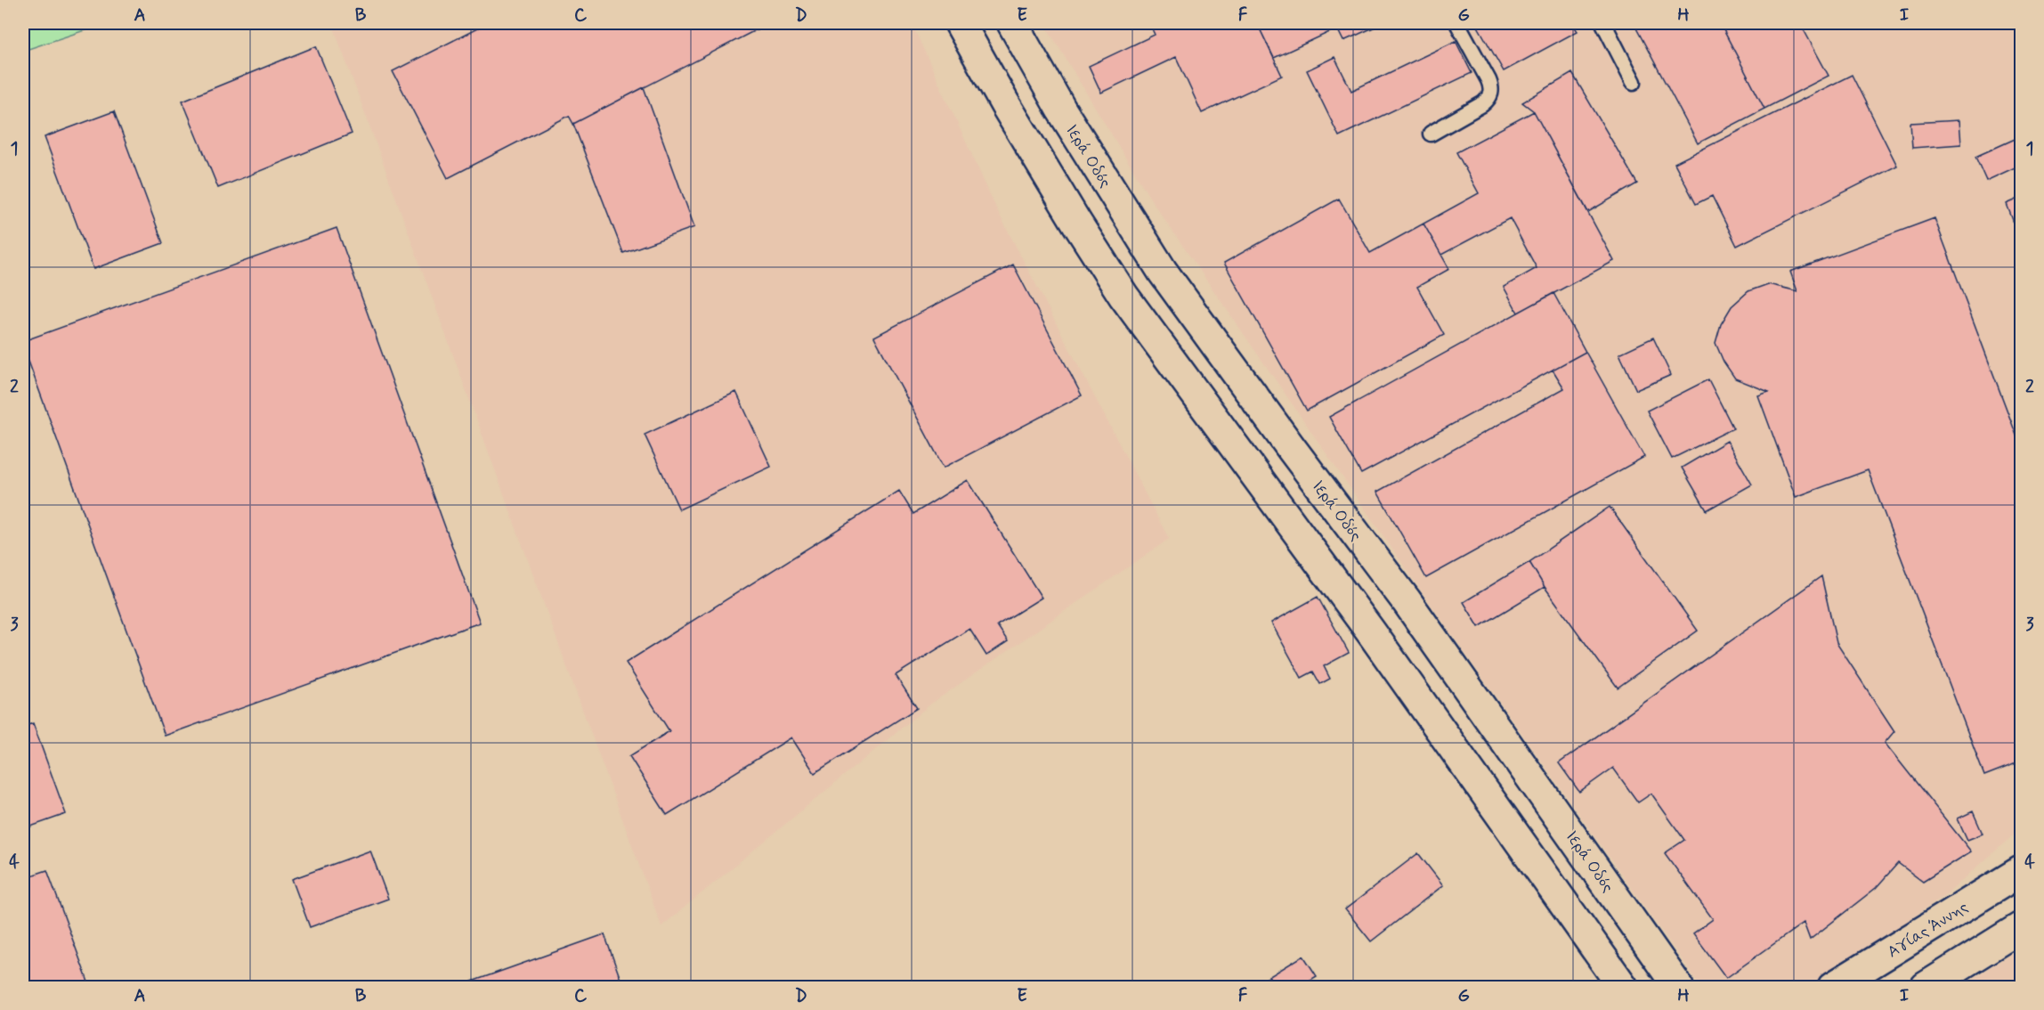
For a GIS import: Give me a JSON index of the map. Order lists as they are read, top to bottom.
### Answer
{
  "streets": {
    "main road": ["Ιερά Οδός", "Αγίας Άννης"]
  },
  "grid": {
    "columns": [
      "A",
      "B",
      "C",
      "D",
      "E",
      "F",
      "G",
      "H",
      "I"
    ],
    "rows": [
      "1",
      "2",
      "3",
      "4"
    ]
  }
}
